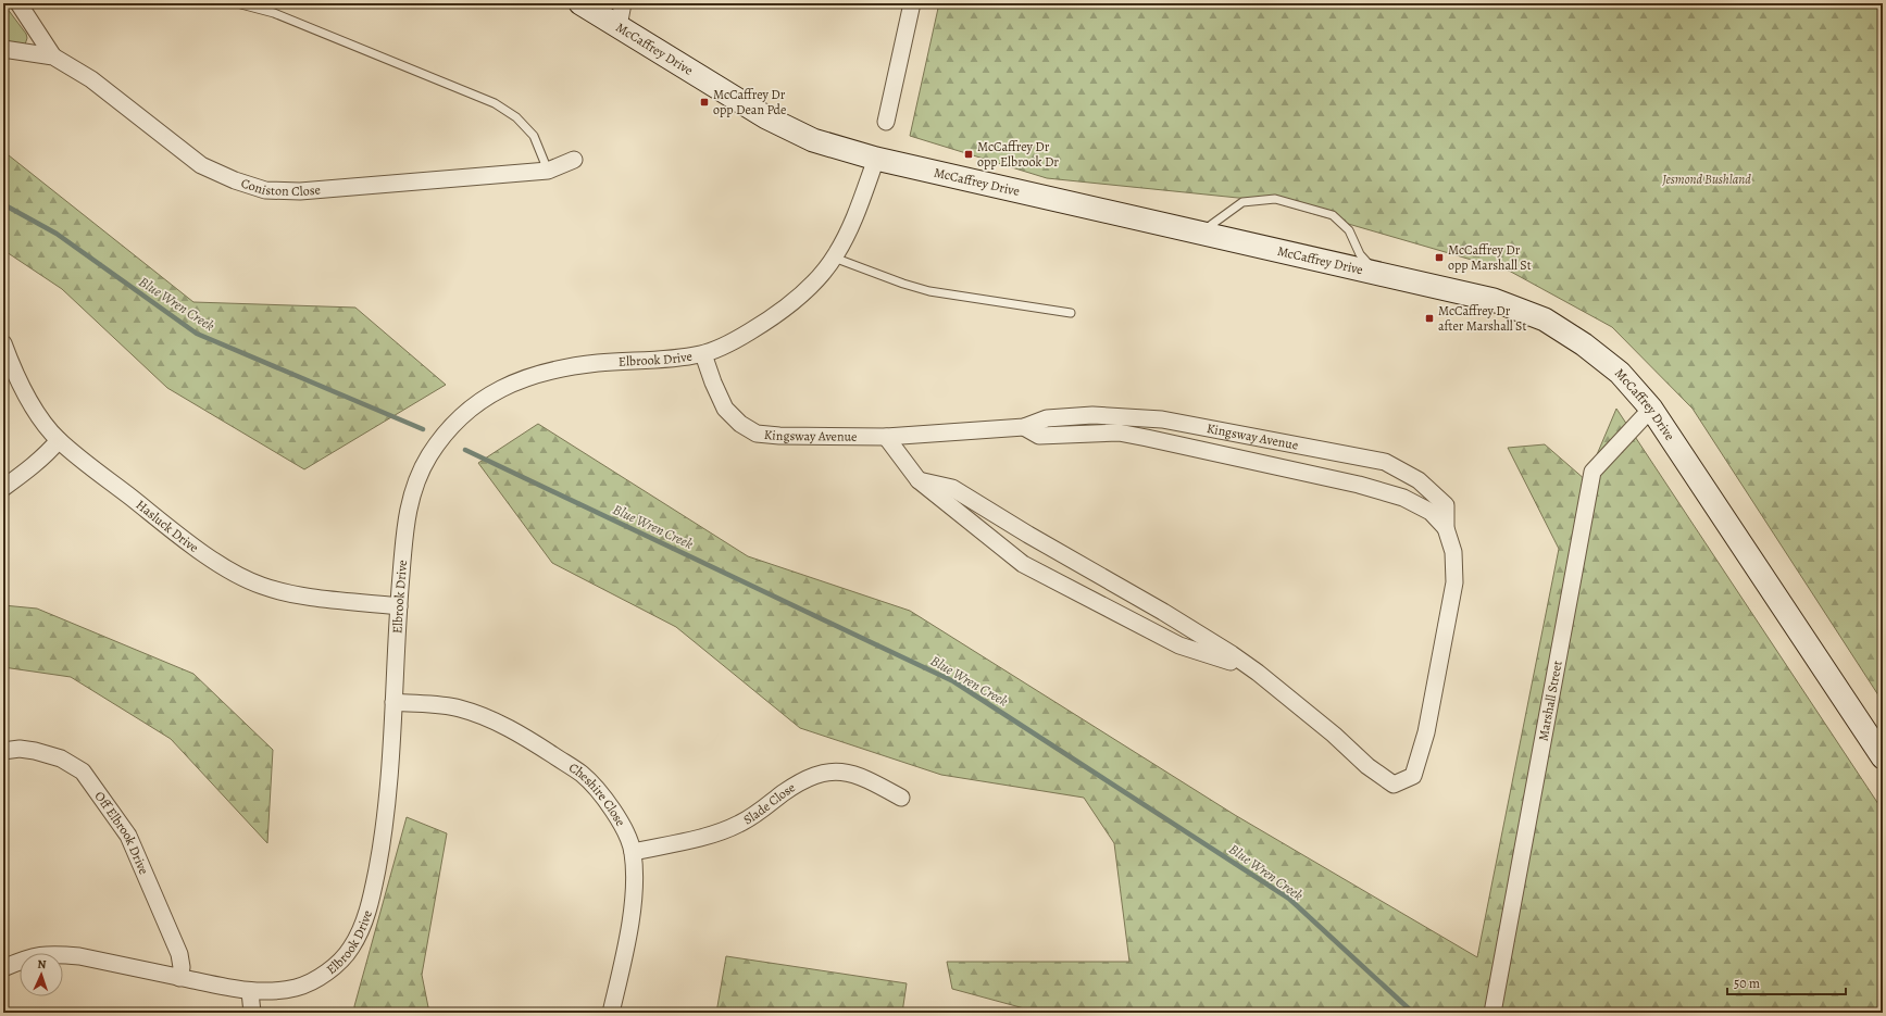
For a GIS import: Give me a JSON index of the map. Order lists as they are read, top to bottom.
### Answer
{
  "streets": {
    "main road": ["McCaffrey Drive"],
    "street": [
      "Coniston Close",
      "Elbrook Drive",
      "Kingsway Avenue",
      "Hasluck Drive",
      "Marshall Street",
      "Cheshire Close",
      "Slade Close",
      "Off Elbrook Drive"
    ]
  },
  "crossings": [
    ["McCaffrey Drive", "Elbrook Drive"],
    ["McCaffrey Drive", "Marshall Street"],
    ["Elbrook Drive", "Kingsway Avenue"],
    ["Elbrook Drive", "Hasluck Drive"],
    ["Elbrook Drive", "Cheshire Close"],
    ["Elbrook Drive", "Off Elbrook Drive"],
    ["Cheshire Close", "Slade Close"]
  ],
  "water": ["Blue Wren Creek"],
  "parks": ["Jesmond Bushland"],
  "places": {
    "transit": [
      "McCaffrey Dr opp Dean Pde",
      "McCaffrey Dr opp Elbrook Dr",
      "McCaffrey Dr opp Marshall St",
      "McCaffrey Dr after Marshall St"
    ]
  },
  "scale_bar": "50 m",
  "north": "top"
}
